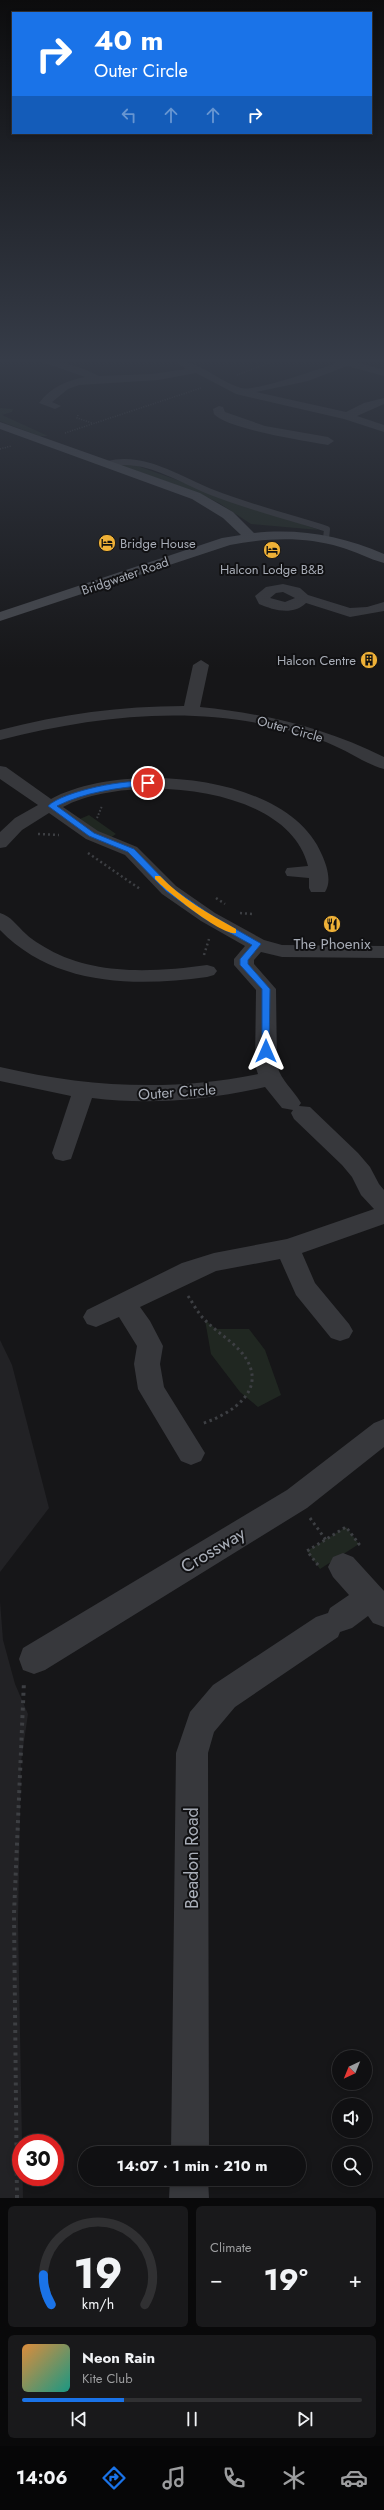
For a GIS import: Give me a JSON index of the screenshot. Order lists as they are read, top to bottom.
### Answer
{
  "streets": {
    "street": [
      "Bridgwater Road",
      "Outer Circle",
      "Crossway",
      "Beadon Road"
    ]
  },
  "places": {
    "hotel": ["Bridge House", "Halcon Lodge B&B"],
    "building": ["Halcon Centre"],
    "restaurant": ["The Phoenix"]
  },
  "north": "bottom left",
  "page": {
    "turn": ["40 m", "Outer Circle"],
    "limit": "30",
    "trip": "14:07 · 1 min · 210 m",
    "tile": "Climate",
    "heat": ["−", "19°", "+"],
    "song": ["Neon Rain", "Kite Club"],
    "tabs": "14:06",
    "gauge": ["19", "km/h"]
  }
}
